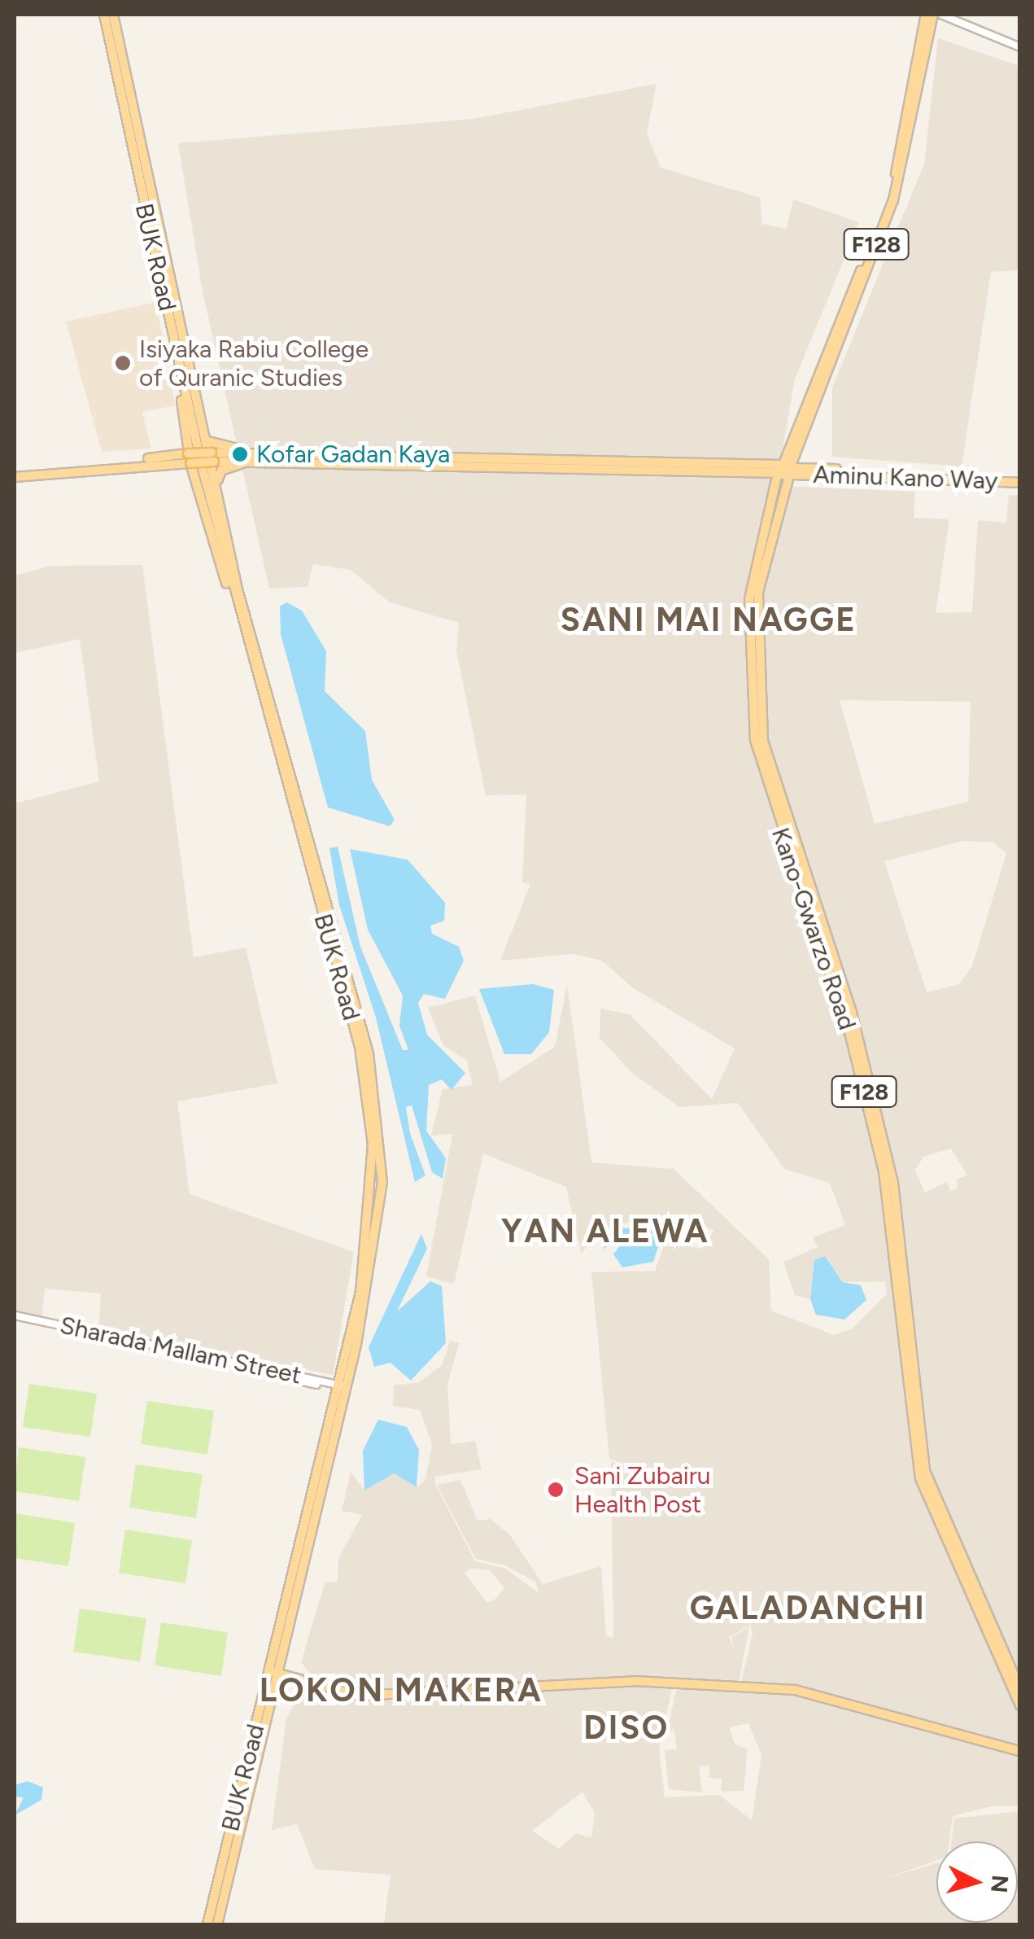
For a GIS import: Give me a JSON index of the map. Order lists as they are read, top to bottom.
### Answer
{
  "streets": {
    "main road": [
      "F128",
      "BUK Road",
      "Aminu Kano Way",
      "Kano-Gwarzo Road"
    ],
    "street": ["Sharada Mallam Street"]
  },
  "crossings": [
    ["F128", "Aminu Kano Way"],
    ["F128", "Kano-Gwarzo Road"],
    ["BUK Road", "Sharada Mallam Street"],
    ["Aminu Kano Way", "Kano-Gwarzo Road"]
  ],
  "districts": [
    "SANI MAI NAGGE",
    "YAN ALEWA",
    "GALADANCHI",
    "LOKON MAKERA",
    "DISO"
  ],
  "places": ["Isiyaka Rabiu College of Quranic Studies", "Kofar Gadan Kaya", "Sani Zubairu Health Post"],
  "north": "right"
}
